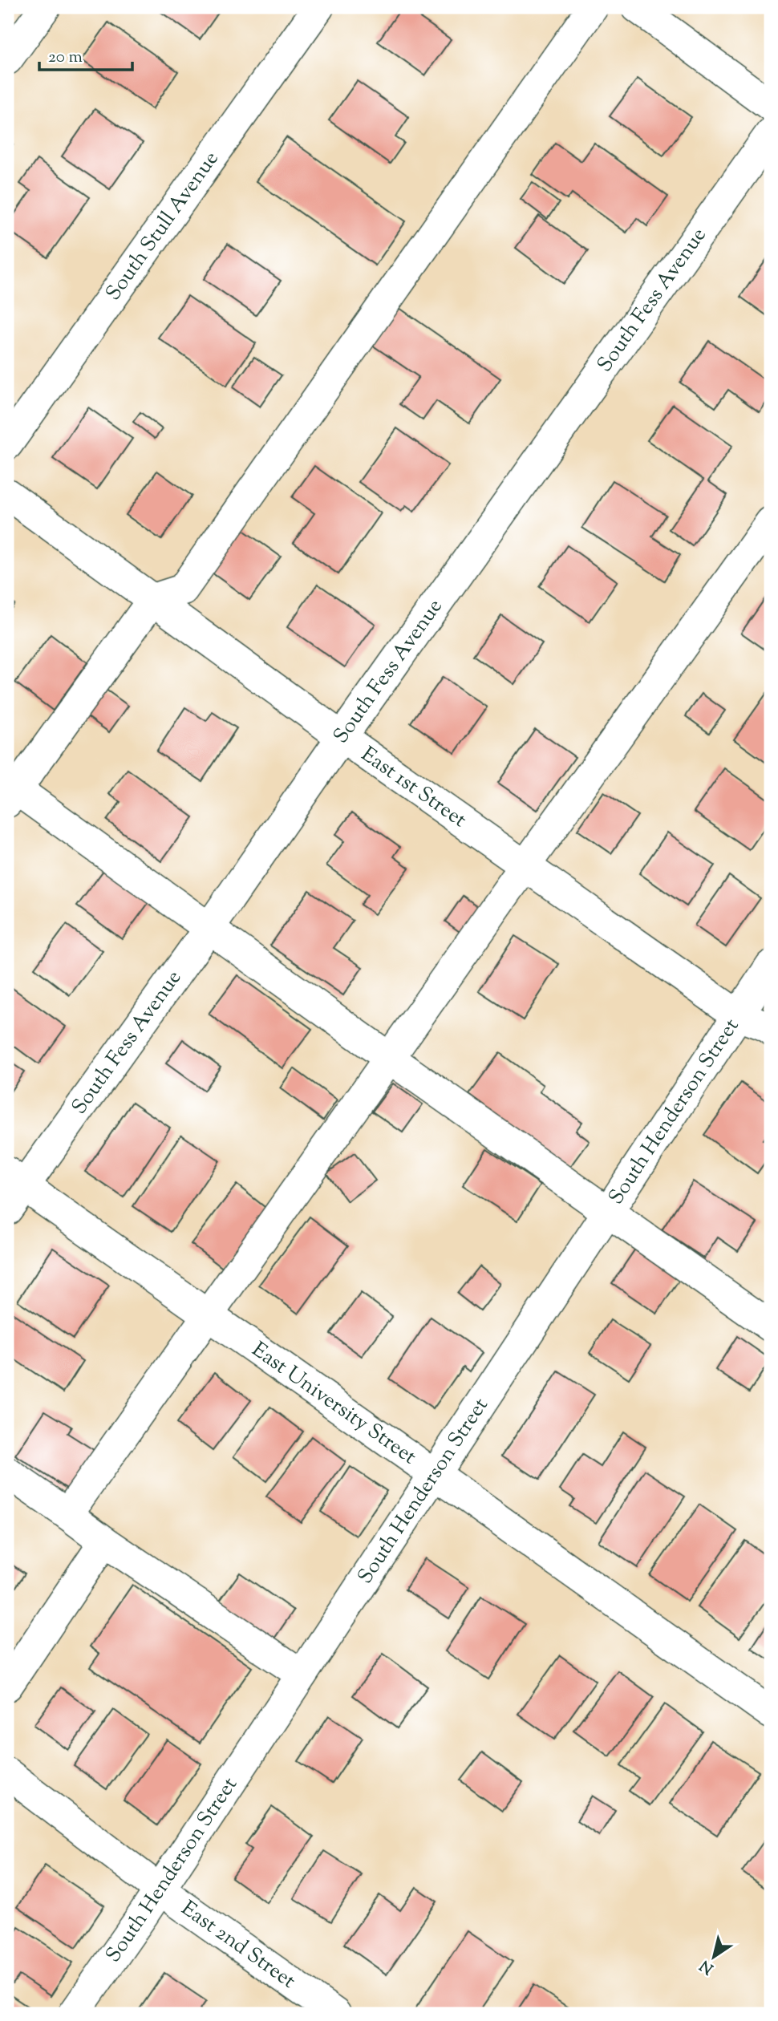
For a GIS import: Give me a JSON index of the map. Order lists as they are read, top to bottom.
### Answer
{
  "streets": {
    "street": [
      "South Stull Avenue",
      "South Fess Avenue",
      "East 1st Street",
      "South Henderson Street",
      "East University Street",
      "East 2nd Street"
    ]
  },
  "crossings": [
    ["South Fess Avenue", "East 1st Street"],
    ["South Fess Avenue", "East University Street"],
    ["East 1st Street", "South Henderson Street"],
    ["South Henderson Street", "East University Street"],
    ["South Henderson Street", "East 2nd Street"]
  ],
  "scale_bar": "20 m",
  "north": "bottom left"
}
